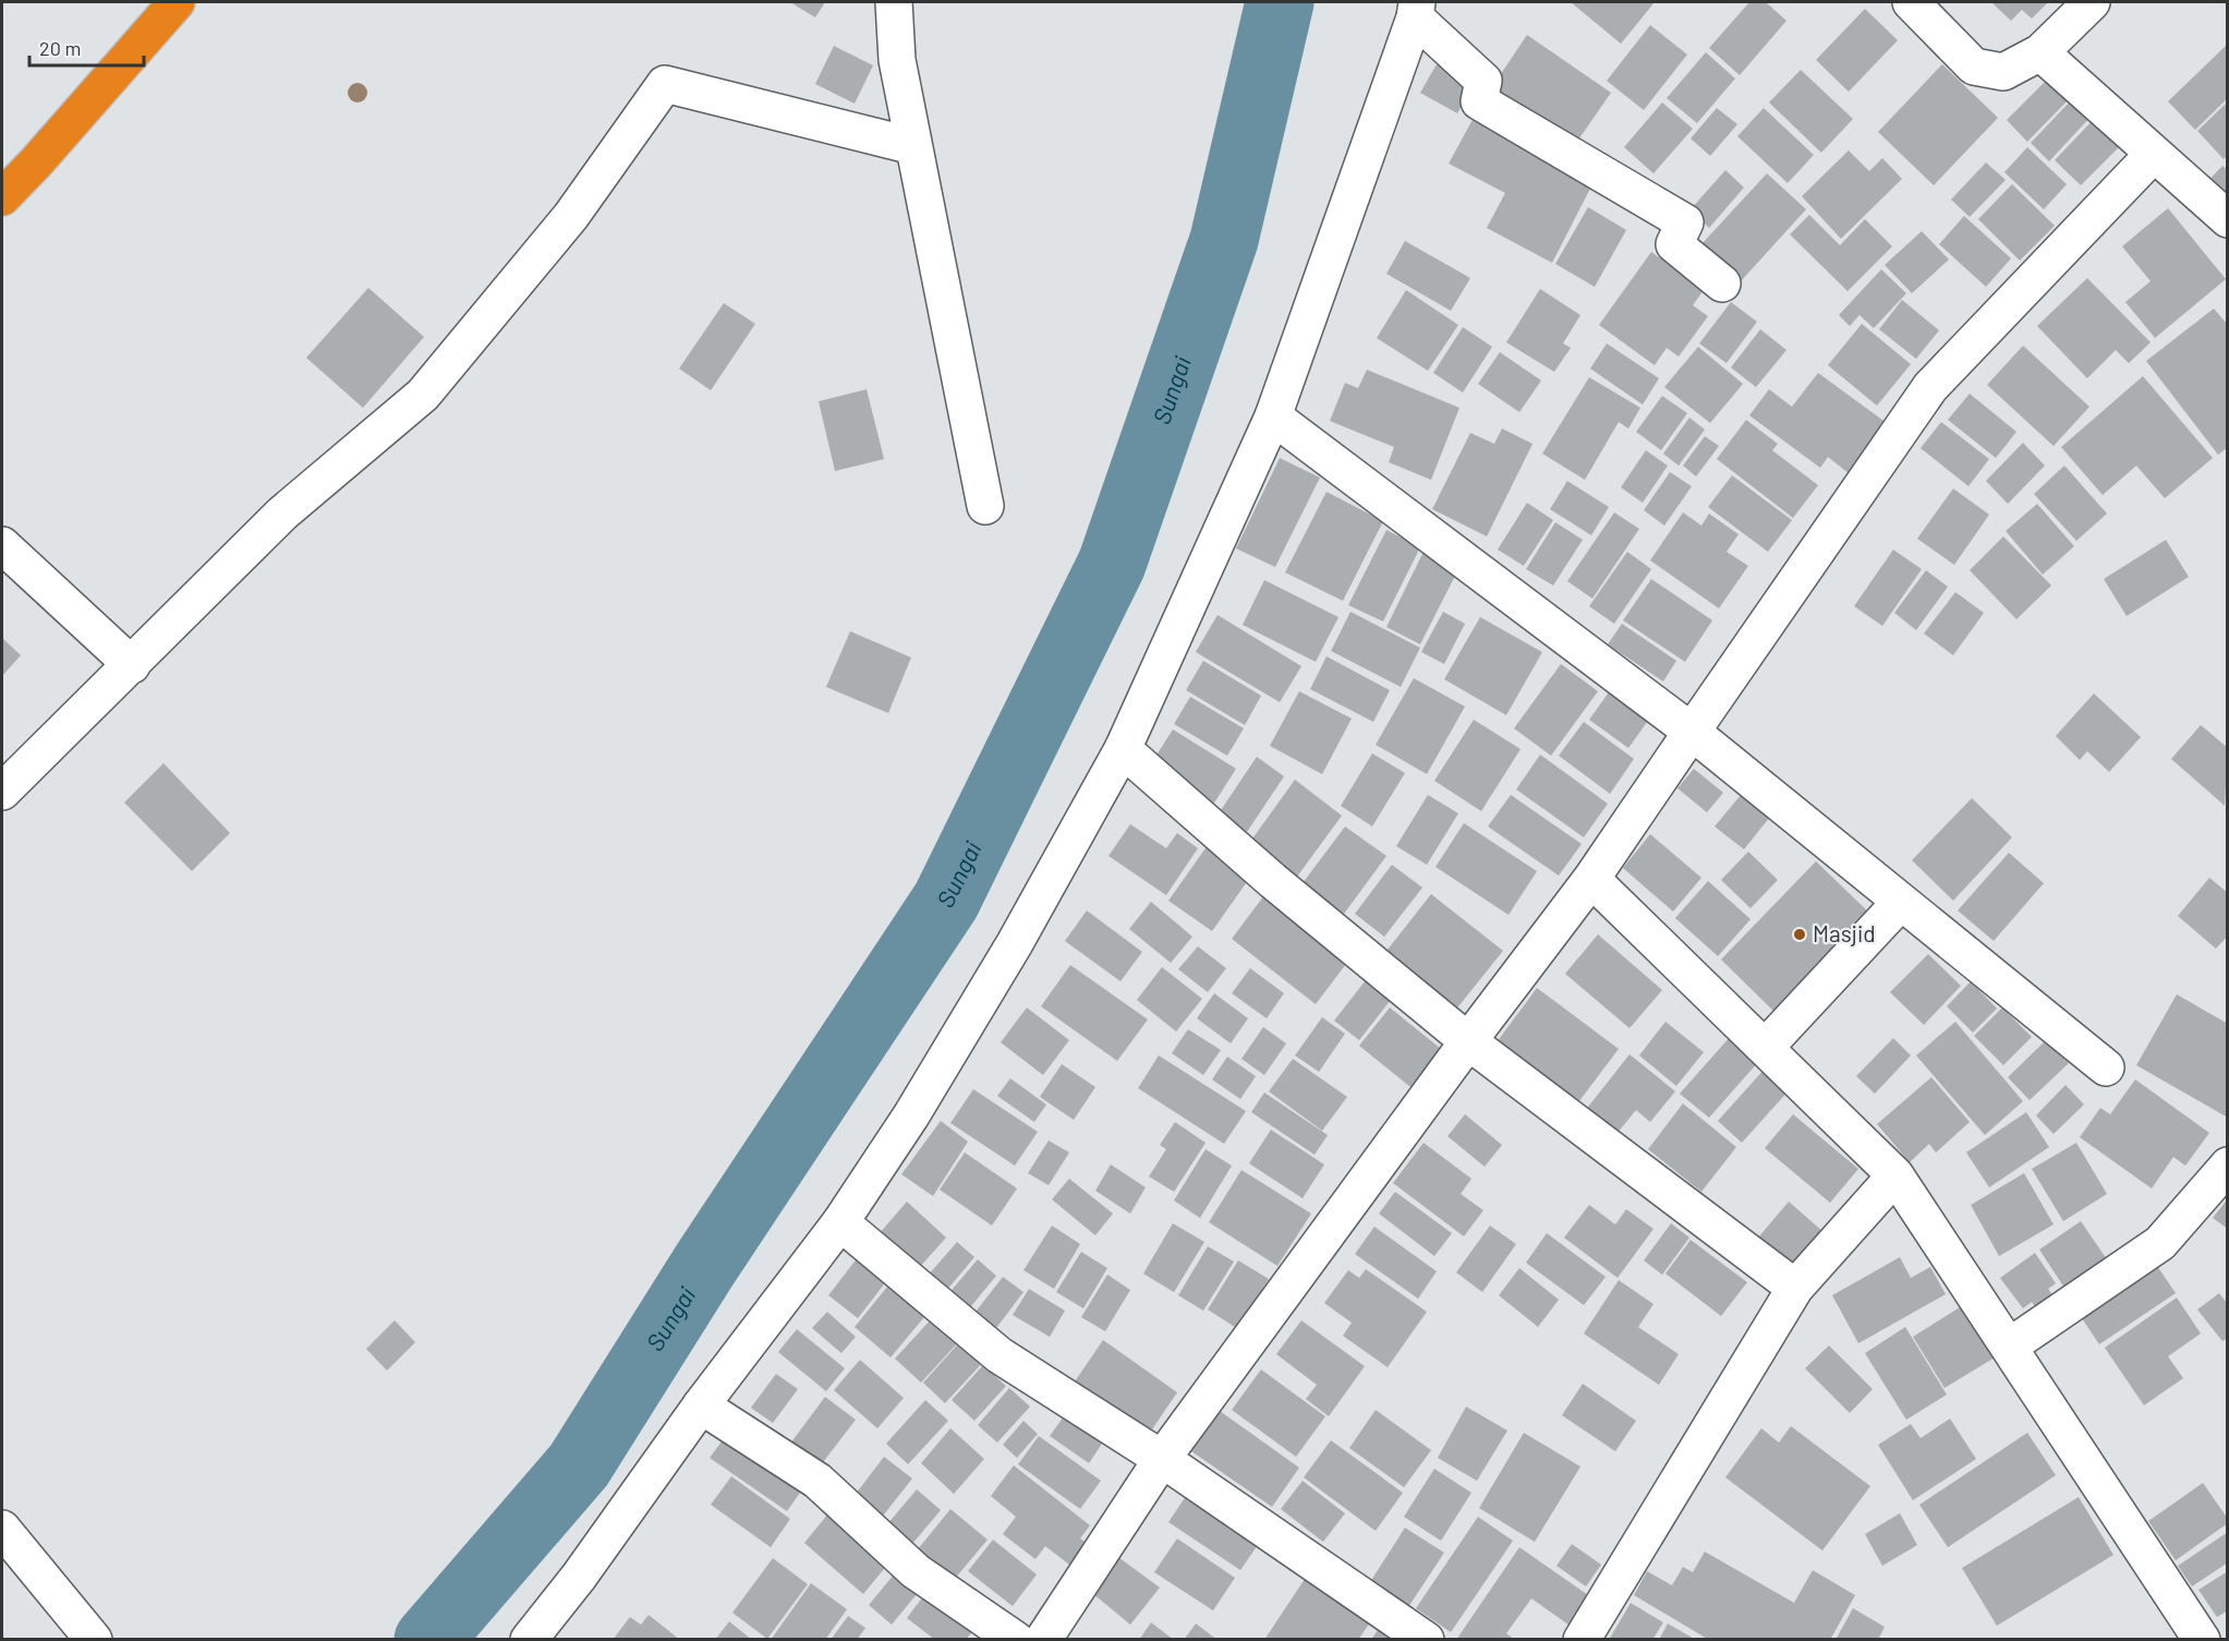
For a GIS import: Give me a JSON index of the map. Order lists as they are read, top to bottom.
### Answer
{
  "water": ["Sungai"],
  "places": ["Masjid"],
  "scale_bar": "20 m"
}
